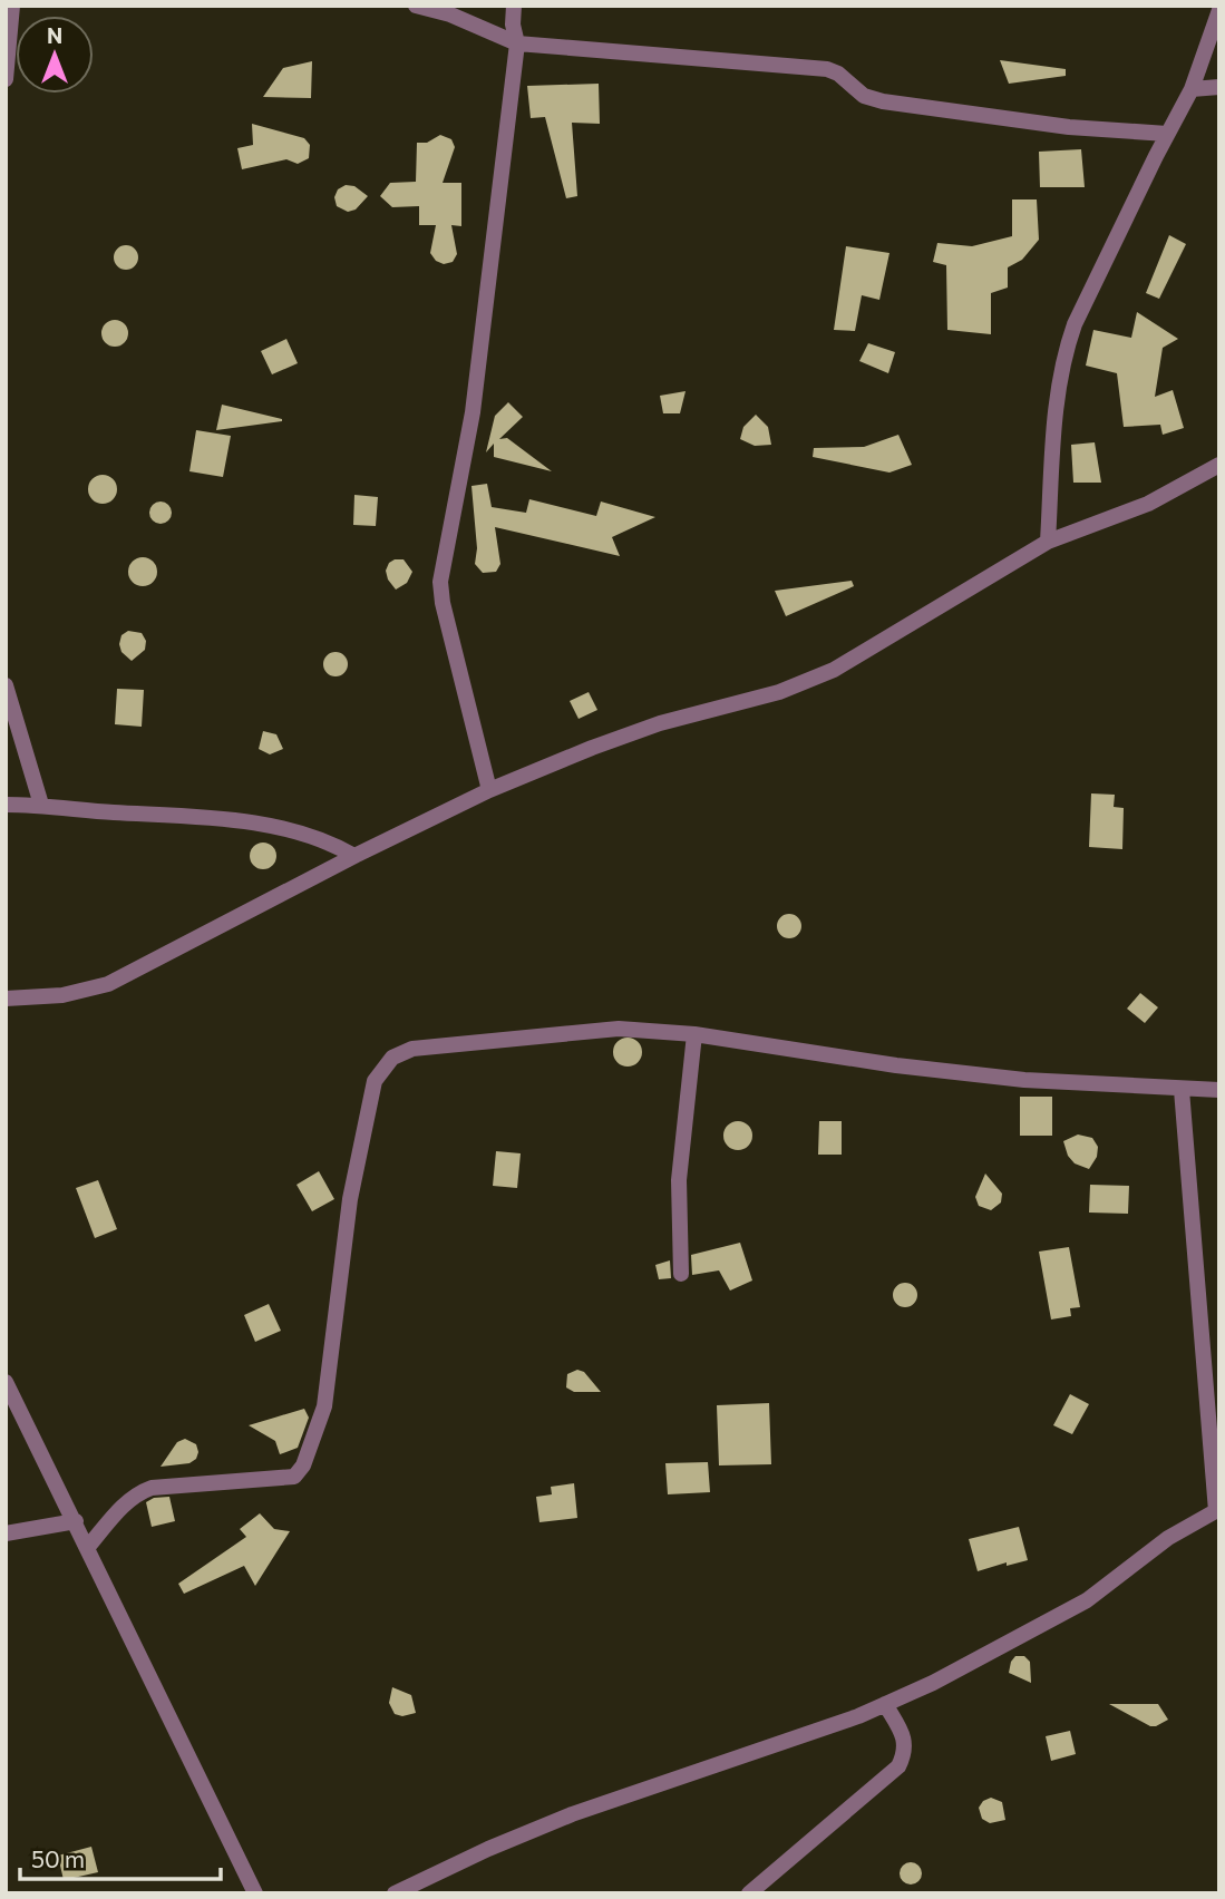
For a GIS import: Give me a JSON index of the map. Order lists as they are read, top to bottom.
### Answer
{
  "scale_bar": "50 m",
  "north": "top"
}
